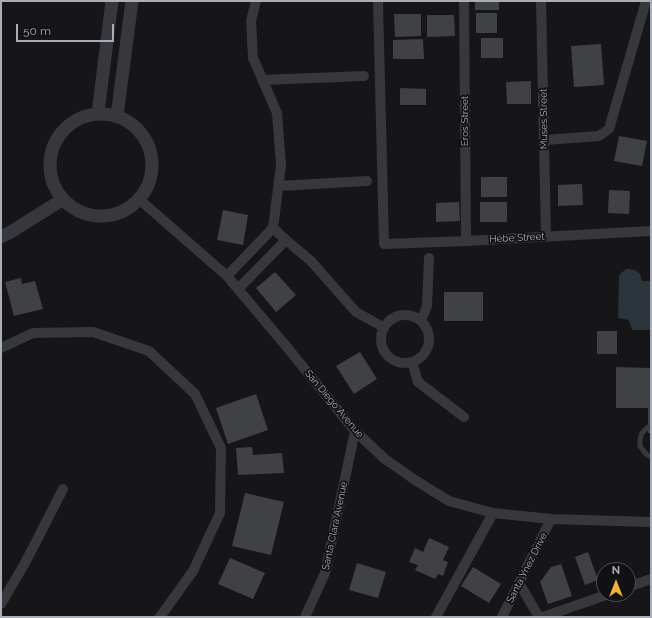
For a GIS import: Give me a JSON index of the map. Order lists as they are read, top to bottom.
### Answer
{
  "streets": {
    "street": [
      "Muses Street",
      "Eros Street",
      "Hebe Street",
      "San Diego Avenue",
      "Santa Clara Avenue",
      "Santa Ynez Drive"
    ]
  },
  "crossings": [
    ["Muses Street", "Hebe Street"],
    ["Eros Street", "Hebe Street"],
    ["San Diego Avenue", "Santa Clara Avenue"],
    ["San Diego Avenue", "Santa Ynez Drive"]
  ],
  "scale_bar": "50 m",
  "north": "top"
}
